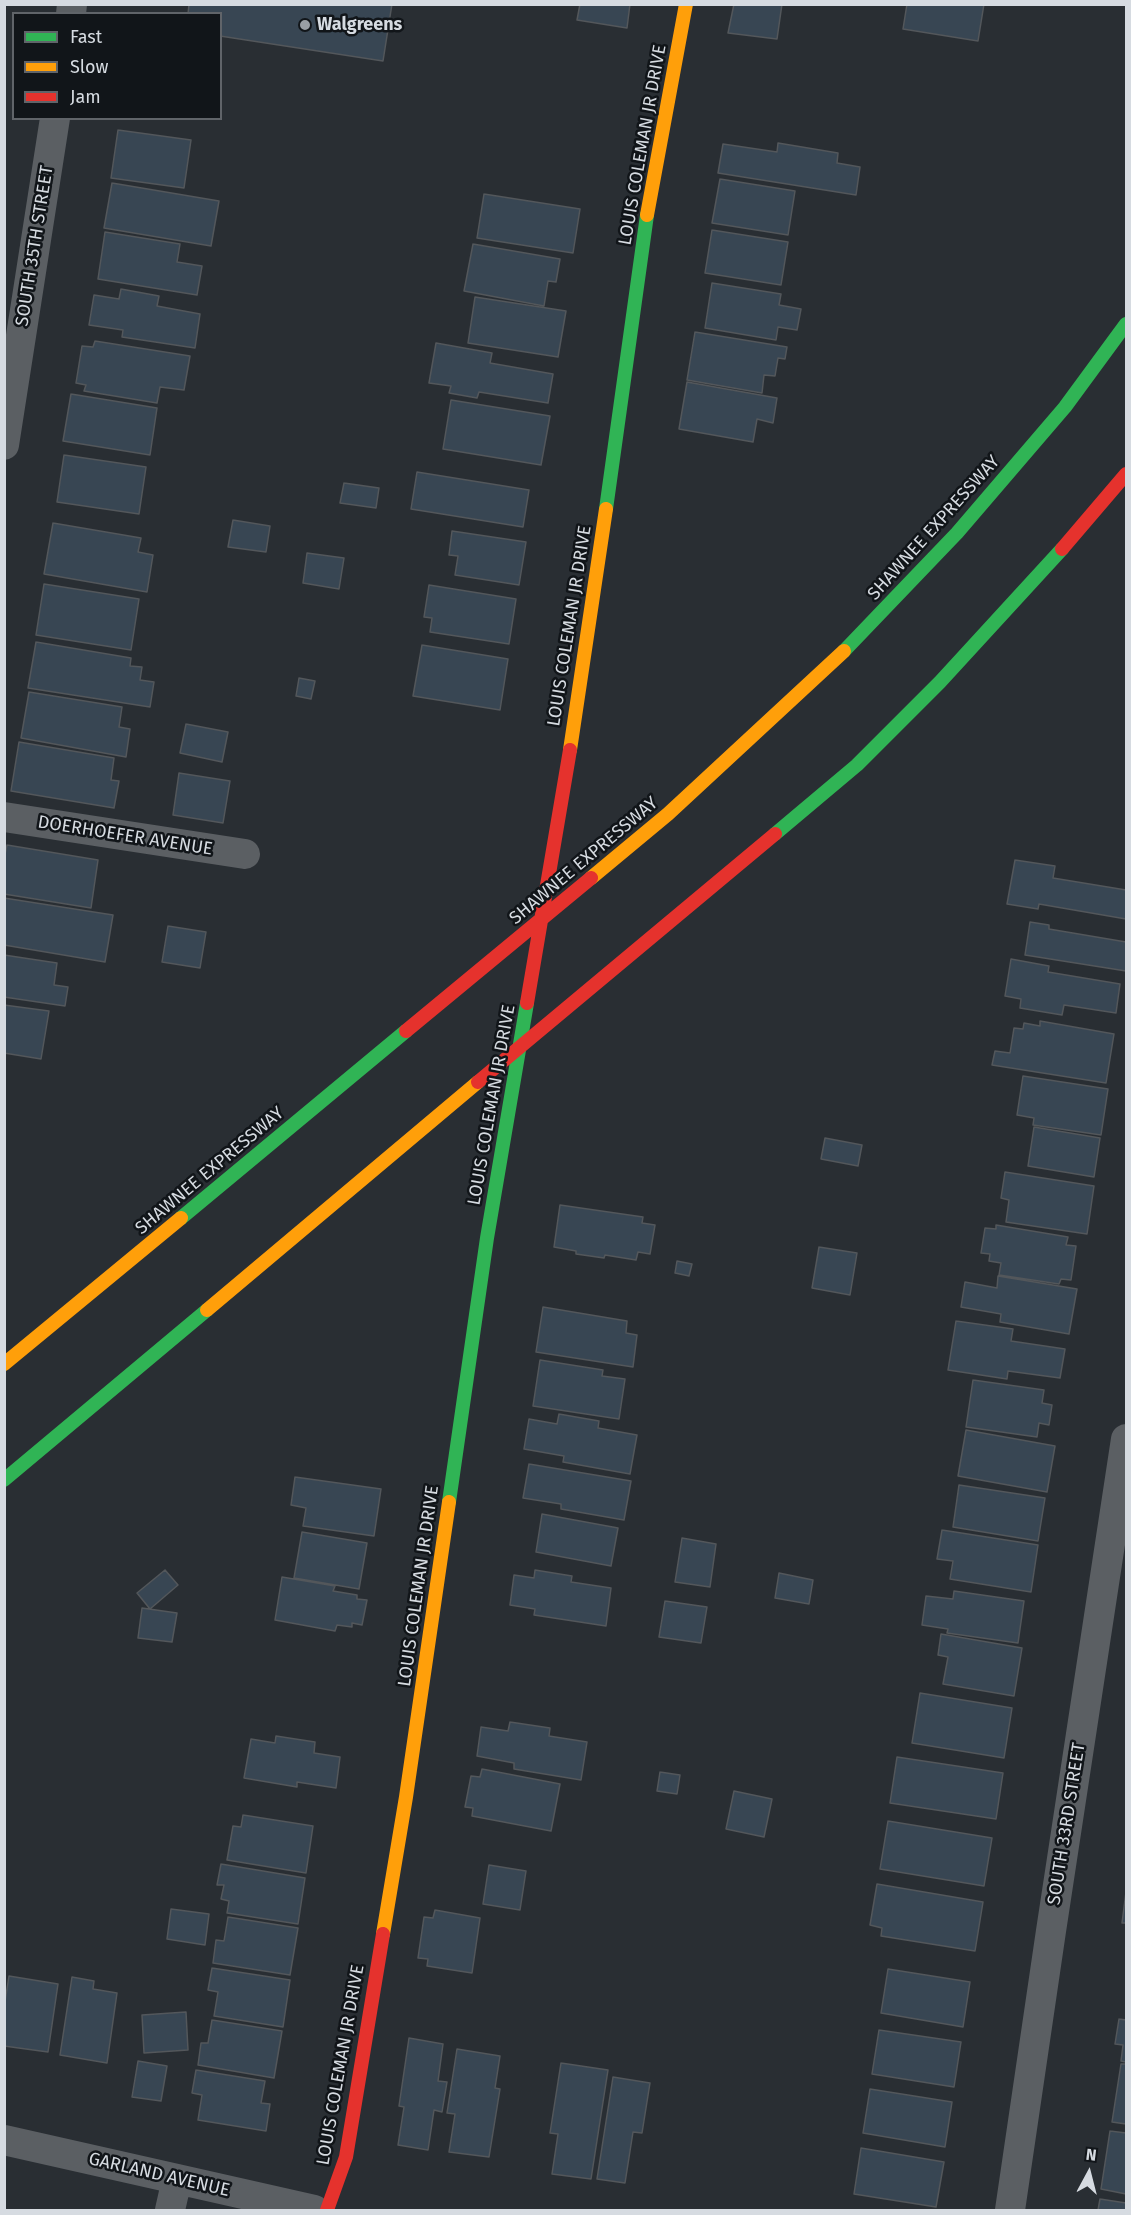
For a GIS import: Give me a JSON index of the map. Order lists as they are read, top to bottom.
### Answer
{
  "streets": {
    "main road": ["LOUIS COLEMAN JR DRIVE", "SHAWNEE EXPRESSWAY"],
    "street": [
      "SOUTH 35TH STREET",
      "DOERHOEFER AVENUE",
      "SOUTH 33RD STREET",
      "GARLAND AVENUE"
    ]
  },
  "places": ["Walgreens"],
  "legend": ["Fast", "Slow", "Jam"],
  "north": "top"
}
